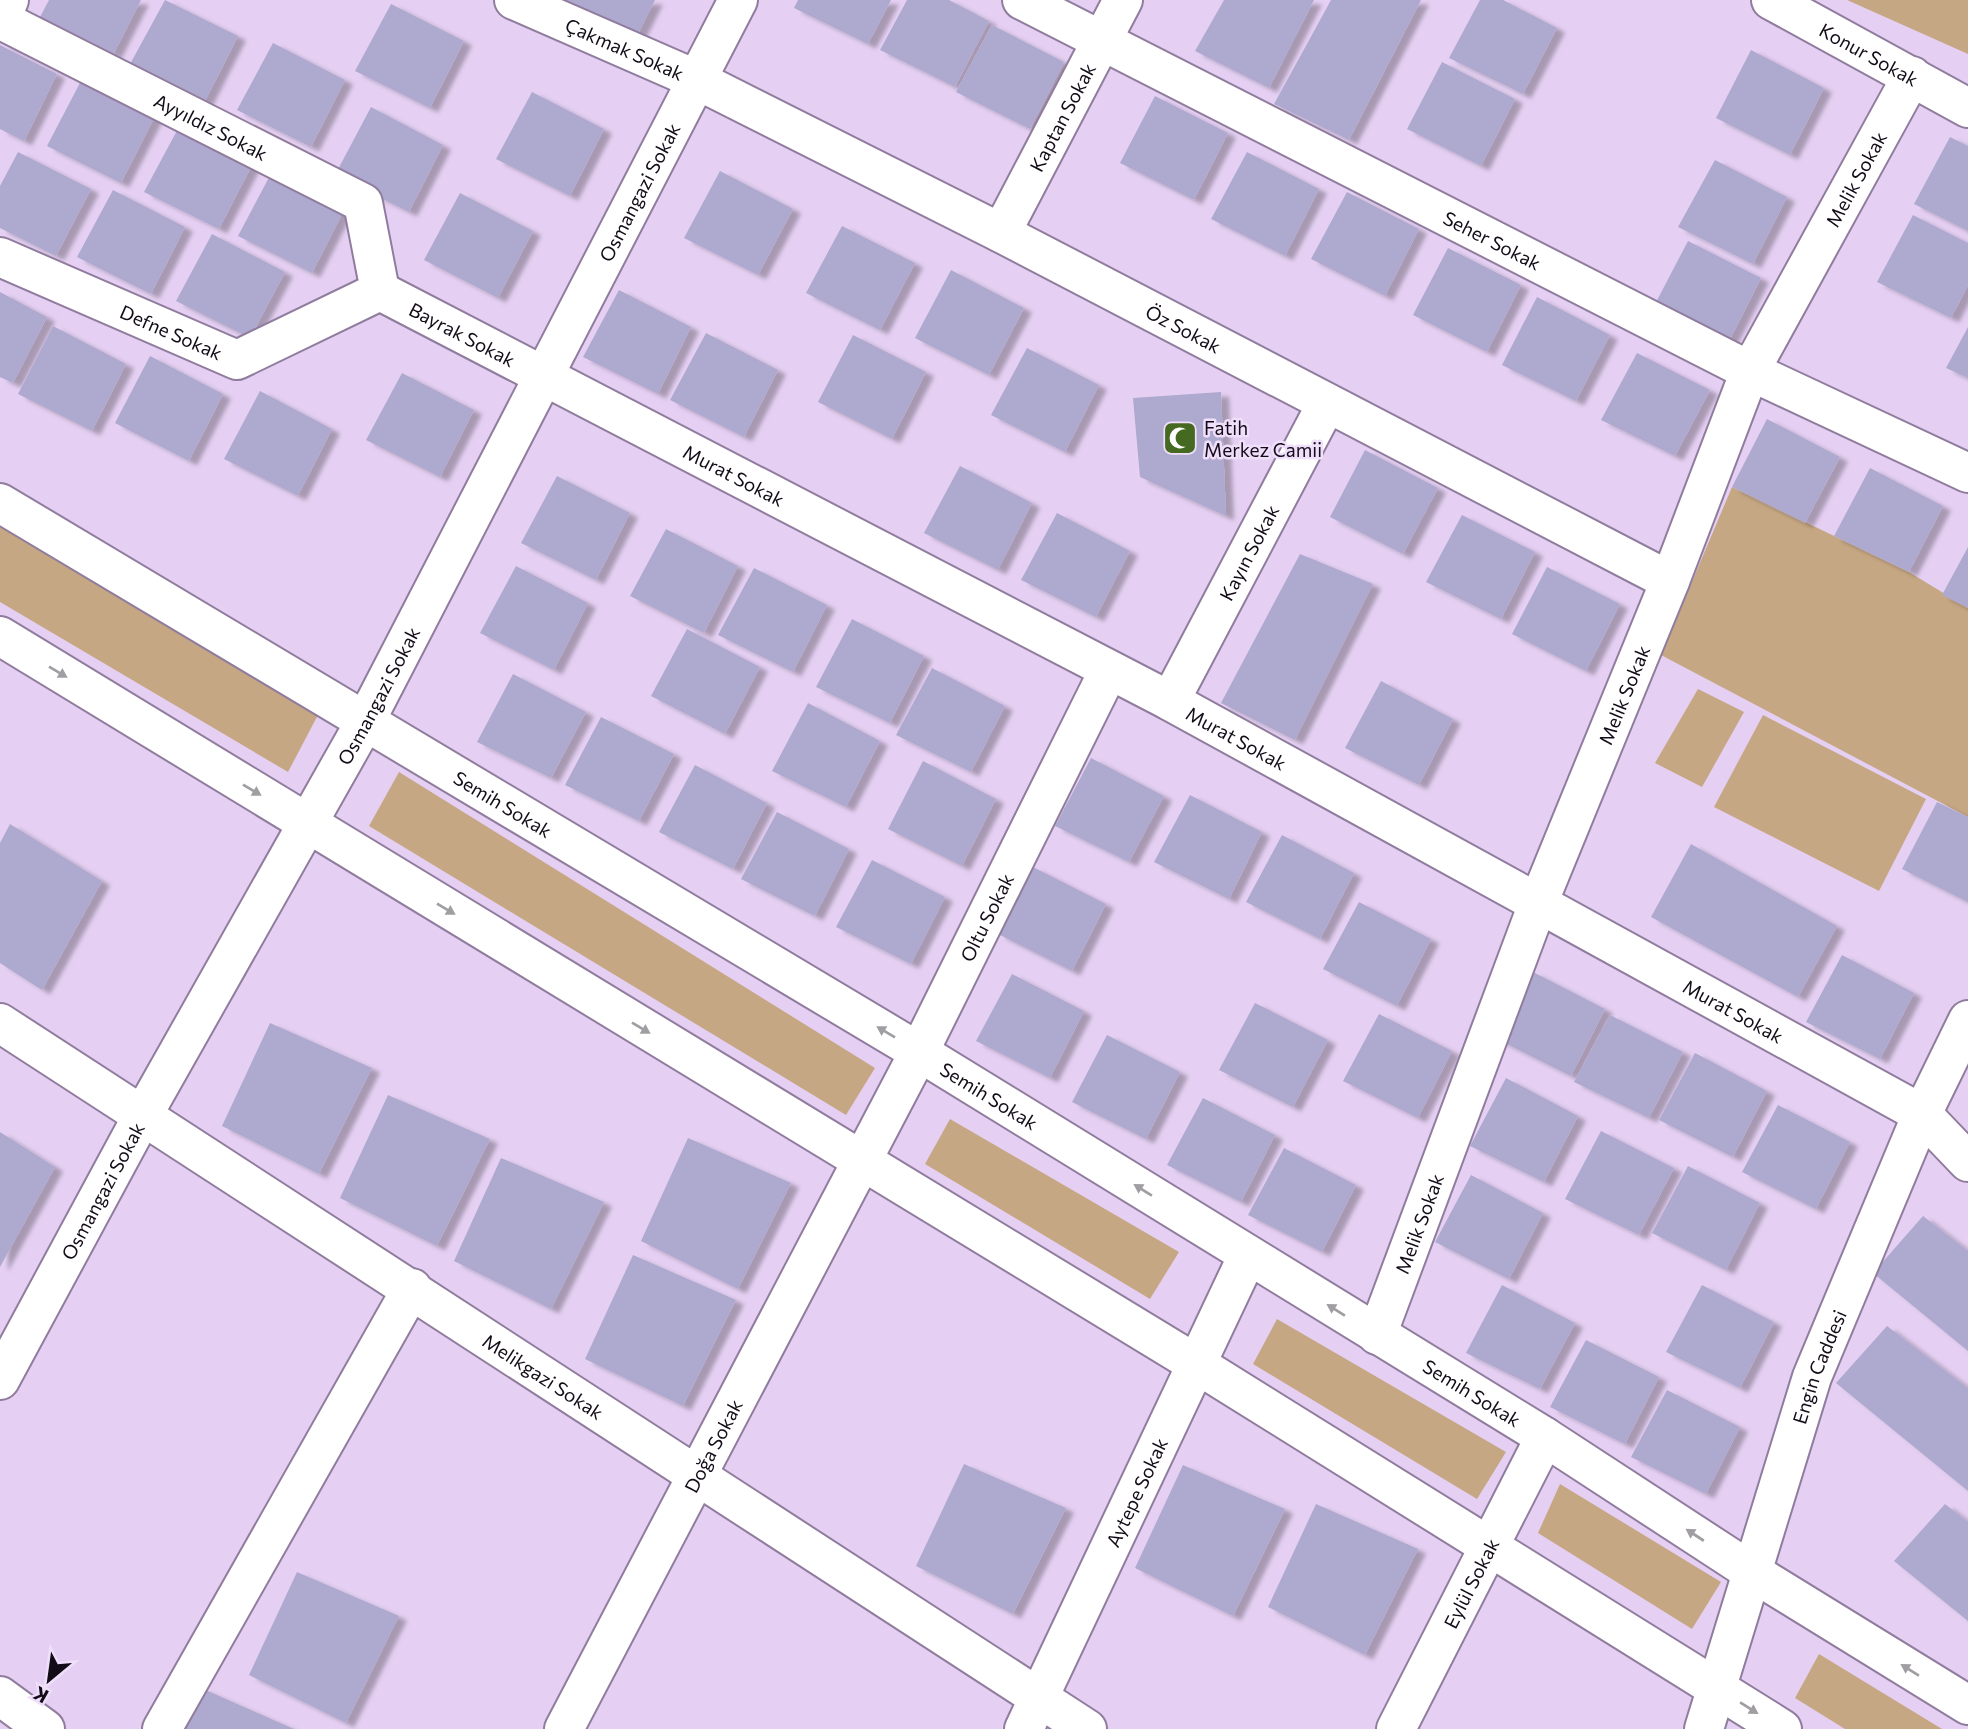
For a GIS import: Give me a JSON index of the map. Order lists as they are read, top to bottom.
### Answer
{
  "streets": {
    "street": [
      "Çakmak Sokak",
      "Konur Sokak",
      "Kaptan Sokak",
      "Ayyıldız Sokak",
      "Melik Sokak",
      "Osmangazi Sokak",
      "Seher Sokak",
      "Öz Sokak",
      "Defne Sokak",
      "Bayrak Sokak",
      "Murat Sokak",
      "Kayın Sokak",
      "Semih Sokak",
      "Oltu Sokak",
      "Engin Caddesi",
      "Melikgazi Sokak",
      "Doğa Sokak",
      "Aytepe Sokak",
      "Eylül Sokak"
    ]
  },
  "crossings": [
    ["Çakmak Sokak", "Osmangazi Sokak"],
    ["Çakmak Sokak", "Öz Sokak"],
    ["Konur Sokak", "Melik Sokak"],
    ["Kaptan Sokak", "Seher Sokak"],
    ["Kaptan Sokak", "Öz Sokak"],
    ["Ayyıldız Sokak", "Defne Sokak"],
    ["Ayyıldız Sokak", "Bayrak Sokak"],
    ["Melik Sokak", "Seher Sokak"],
    ["Melik Sokak", "Öz Sokak"],
    ["Melik Sokak", "Murat Sokak"],
    ["Melik Sokak", "Semih Sokak"],
    ["Osmangazi Sokak", "Öz Sokak"],
    ["Osmangazi Sokak", "Bayrak Sokak"],
    ["Osmangazi Sokak", "Murat Sokak"],
    ["Osmangazi Sokak", "Semih Sokak"],
    ["Osmangazi Sokak", "Melikgazi Sokak"],
    ["Öz Sokak", "Kayın Sokak"],
    ["Defne Sokak", "Bayrak Sokak"],
    ["Bayrak Sokak", "Murat Sokak"],
    ["Murat Sokak", "Kayın Sokak"],
    ["Murat Sokak", "Oltu Sokak"],
    ["Murat Sokak", "Engin Caddesi"],
    ["Semih Sokak", "Oltu Sokak"],
    ["Semih Sokak", "Engin Caddesi"],
    ["Semih Sokak", "Aytepe Sokak"],
    ["Semih Sokak", "Eylül Sokak"],
    ["Oltu Sokak", "Doğa Sokak"],
    ["Melikgazi Sokak", "Doğa Sokak"],
    ["Melikgazi Sokak", "Aytepe Sokak"]
  ],
  "places": {
    "mosque": ["Fatih Merkez Camii"]
  },
  "north": "bottom left"
}
